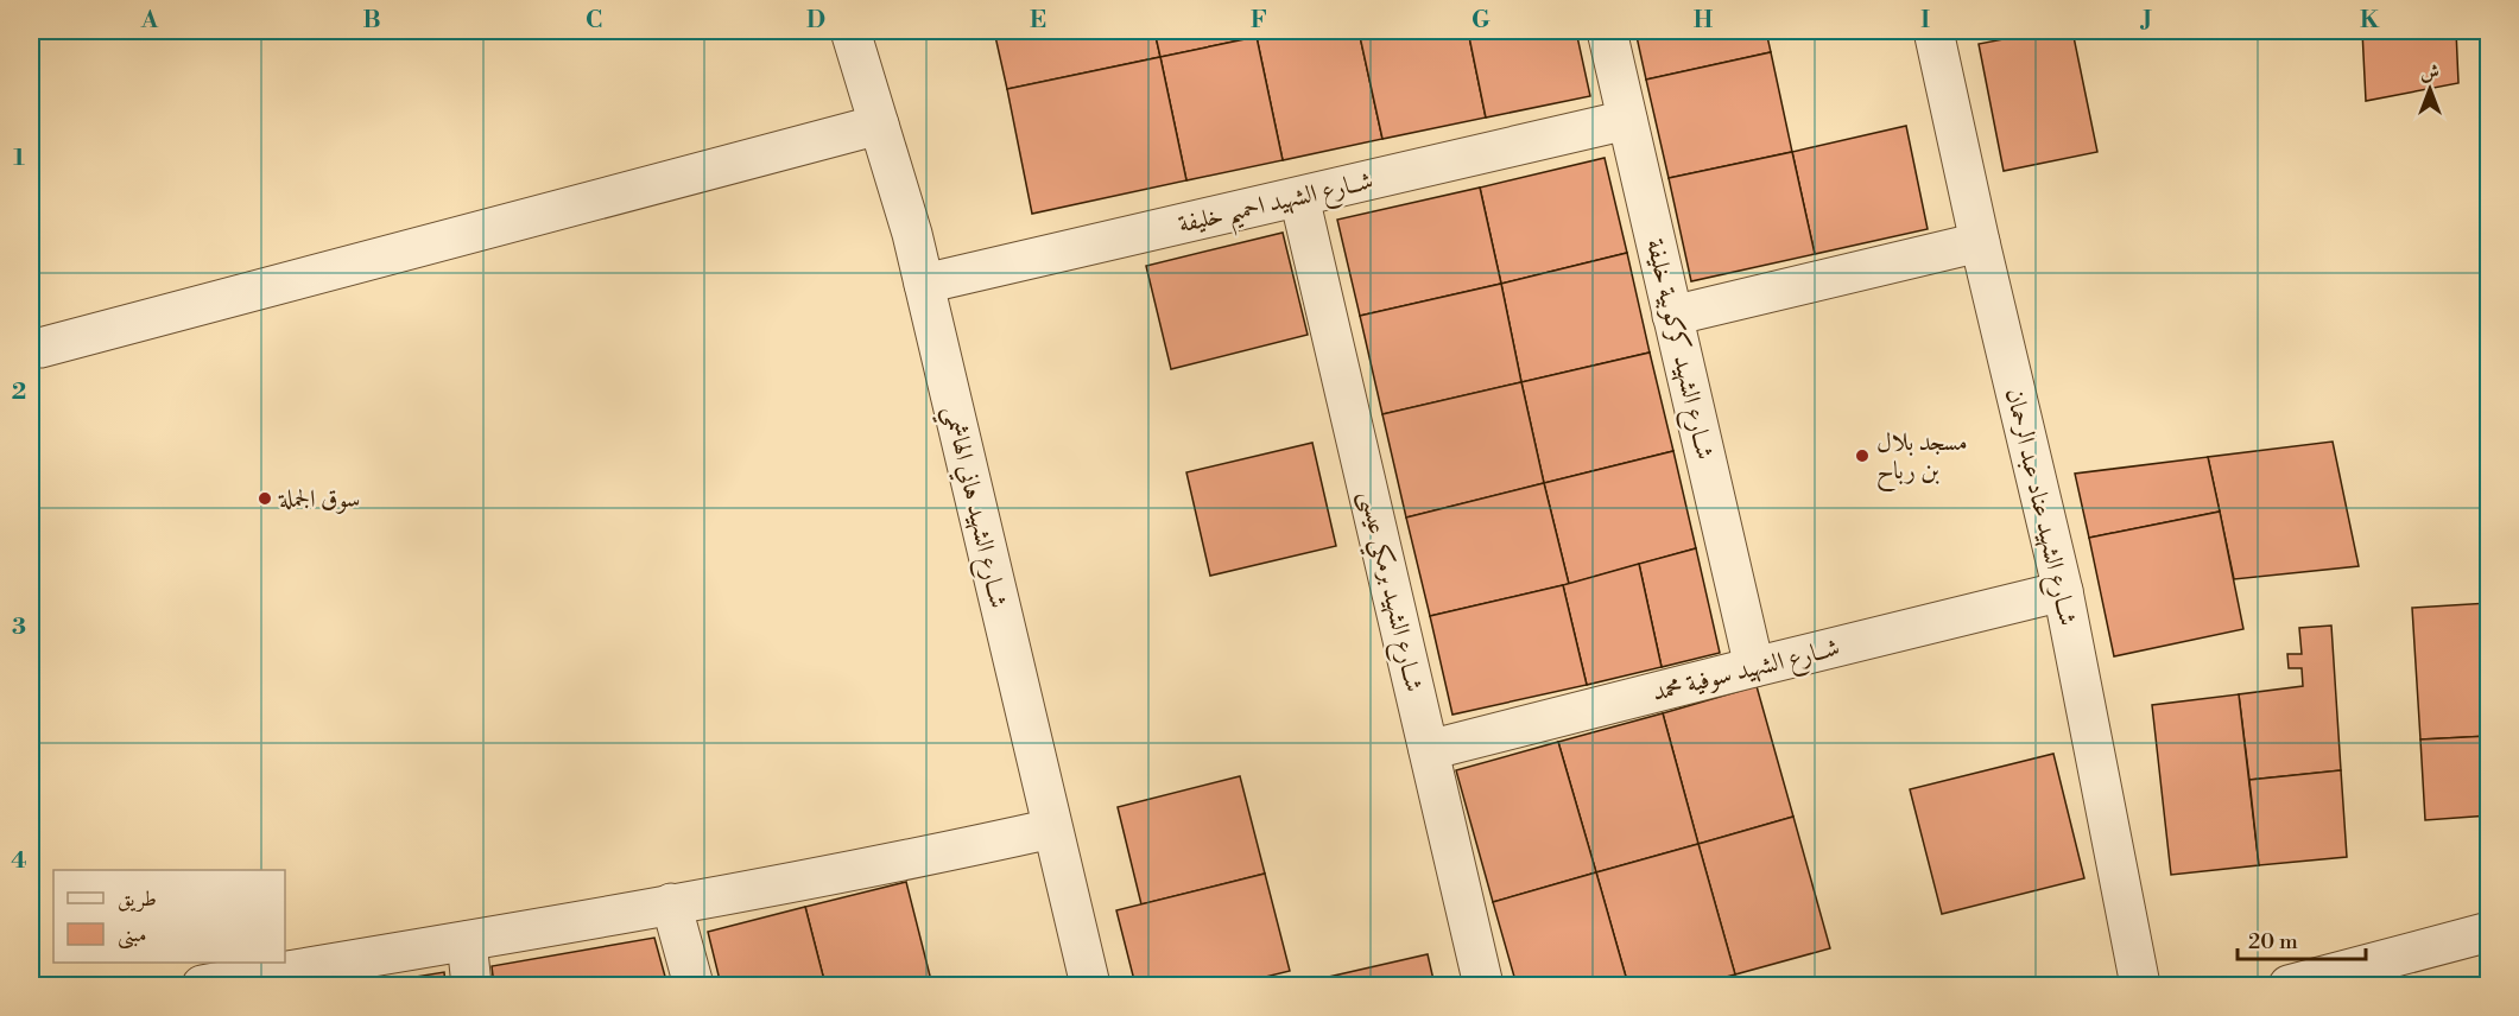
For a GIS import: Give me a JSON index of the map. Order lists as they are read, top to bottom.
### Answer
{
  "streets": {
    "street": [
      "شــارع الشهيد احميم خليفة",
      "شــارع الشهيد كركوبية خليفة",
      "شــارع الشهيد هاني الهاشمي",
      "شــارع الشهيد عناد عبد الرحمان",
      "شــارع الشهيد برمكي عيسى",
      "شــارع الشهيد سوفية محمد"
    ]
  },
  "crossings": [
    ["شــارع الشهيد احميم خليفة", "شــارع الشهيد كركوبية خليفة"],
    ["شــارع الشهيد احميم خليفة", "شــارع الشهيد هاني الهاشمي"],
    ["شــارع الشهيد احميم خليفة", "شــارع الشهيد برمكي عيسى"],
    ["شــارع الشهيد كركوبية خليفة", "شــارع الشهيد سوفية محمد"],
    ["شــارع الشهيد عناد عبد الرحمان", "شــارع الشهيد سوفية محمد"],
    ["شــارع الشهيد برمكي عيسى", "شــارع الشهيد سوفية محمد"]
  ],
  "places": ["مسجد بلال بن رباح", "سوق الجملة"],
  "legend": ["طريق", "مبنى"],
  "scale_bar": "20 m",
  "north": "top",
  "grid": {
    "columns": [
      "A",
      "B",
      "C",
      "D",
      "E",
      "F",
      "G",
      "H",
      "I",
      "J",
      "K"
    ],
    "rows": [
      "1",
      "2",
      "3",
      "4"
    ]
  }
}
